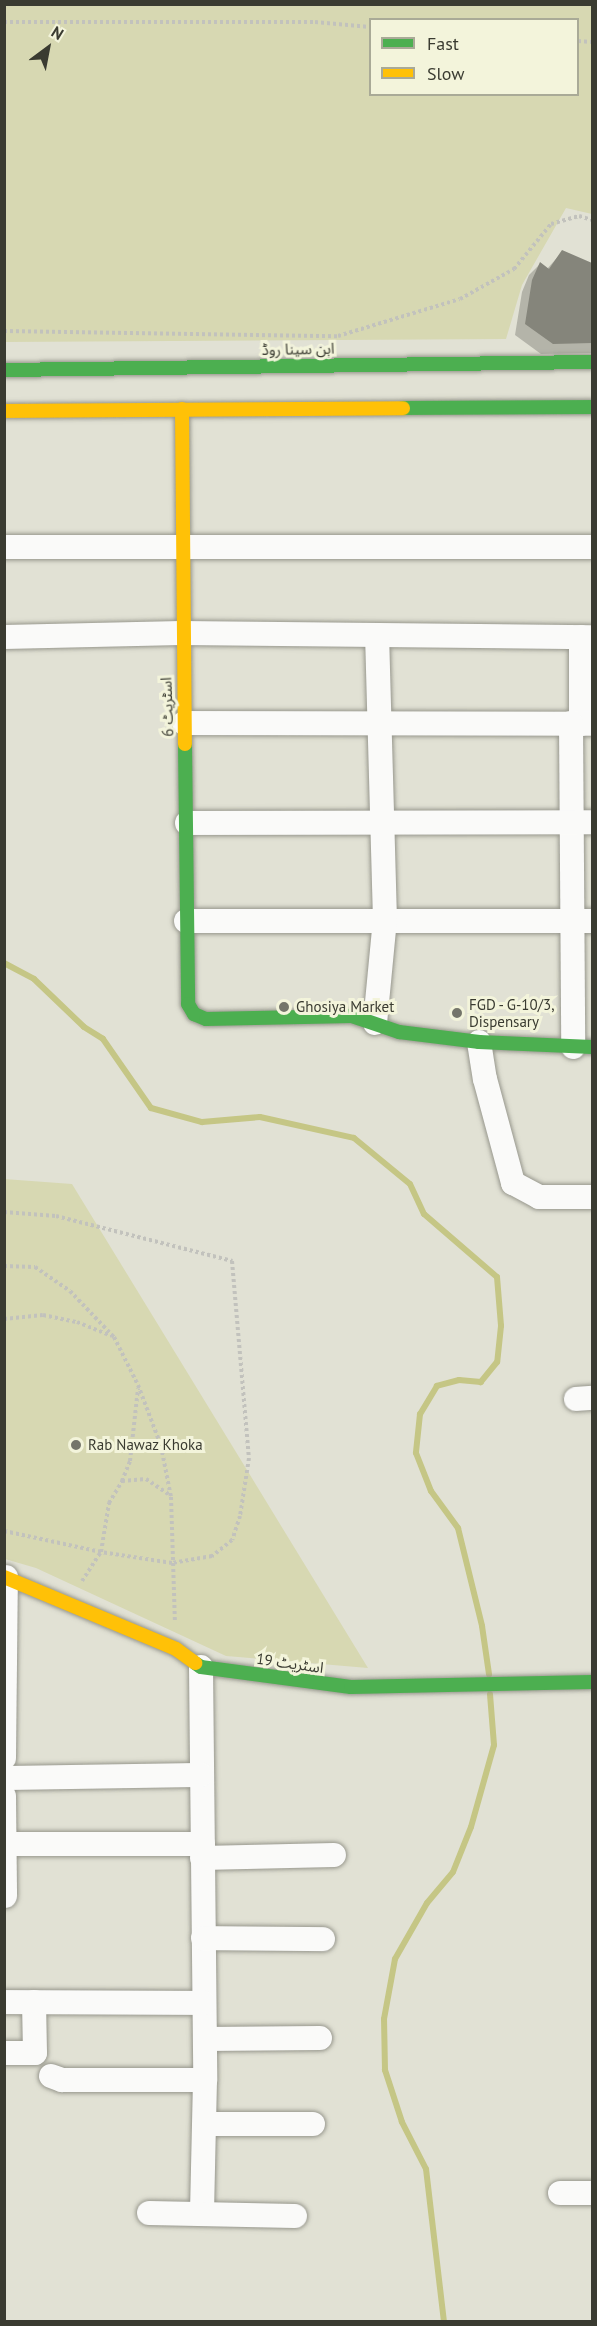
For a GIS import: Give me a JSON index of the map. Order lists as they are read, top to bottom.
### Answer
{
  "streets": {
    "street": ["ابن سینا روڈ", "اسٹریٹ 6", "اسٹریٹ 19"]
  },
  "places": ["Ghosiya Market", "FGD - G-10/3, Dispensary", "Rab Nawaz Khoka"],
  "legend": ["Fast", "Slow"],
  "north": "top right"
}
